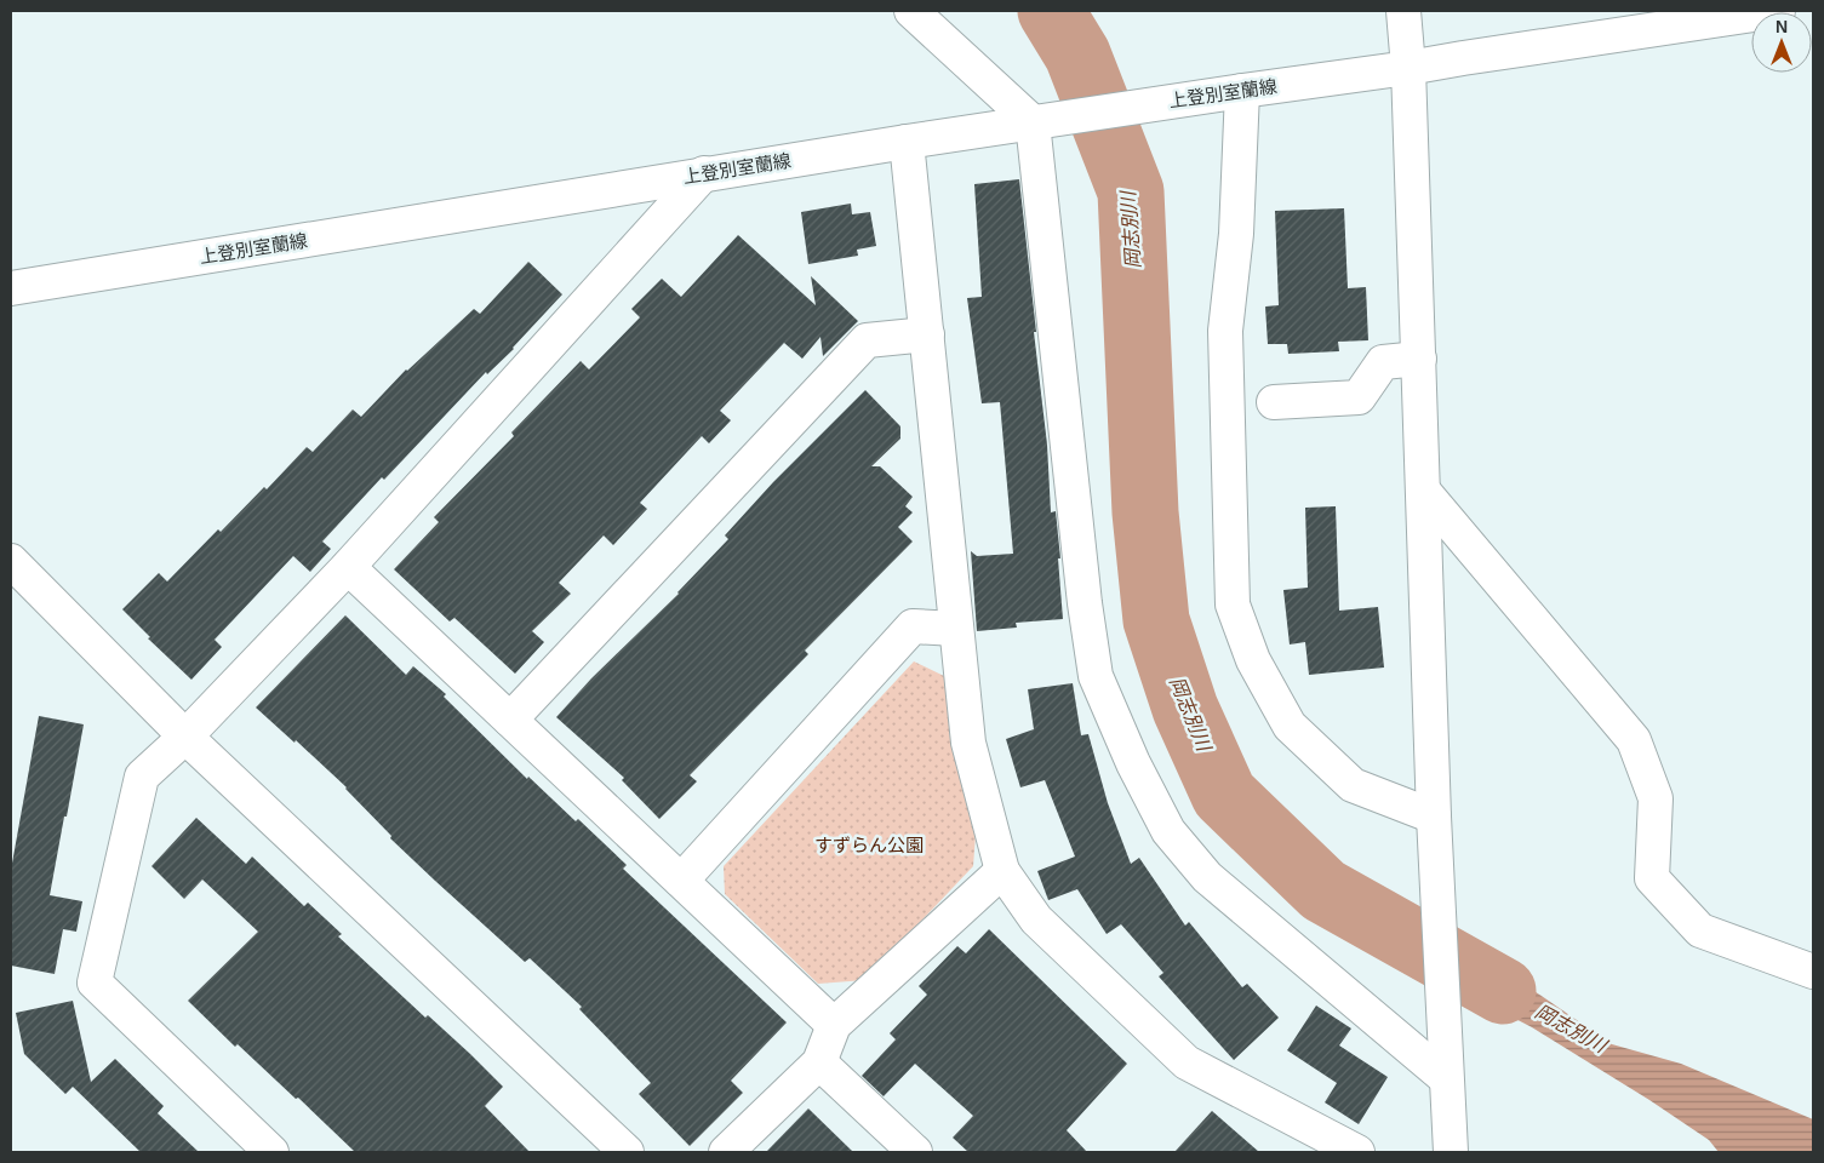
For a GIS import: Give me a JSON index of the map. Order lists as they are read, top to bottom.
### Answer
{
  "streets": {
    "street": ["上登別室蘭線"]
  },
  "water": ["岡志別川"],
  "parks": ["すずらん公園"],
  "north": "top"
}
